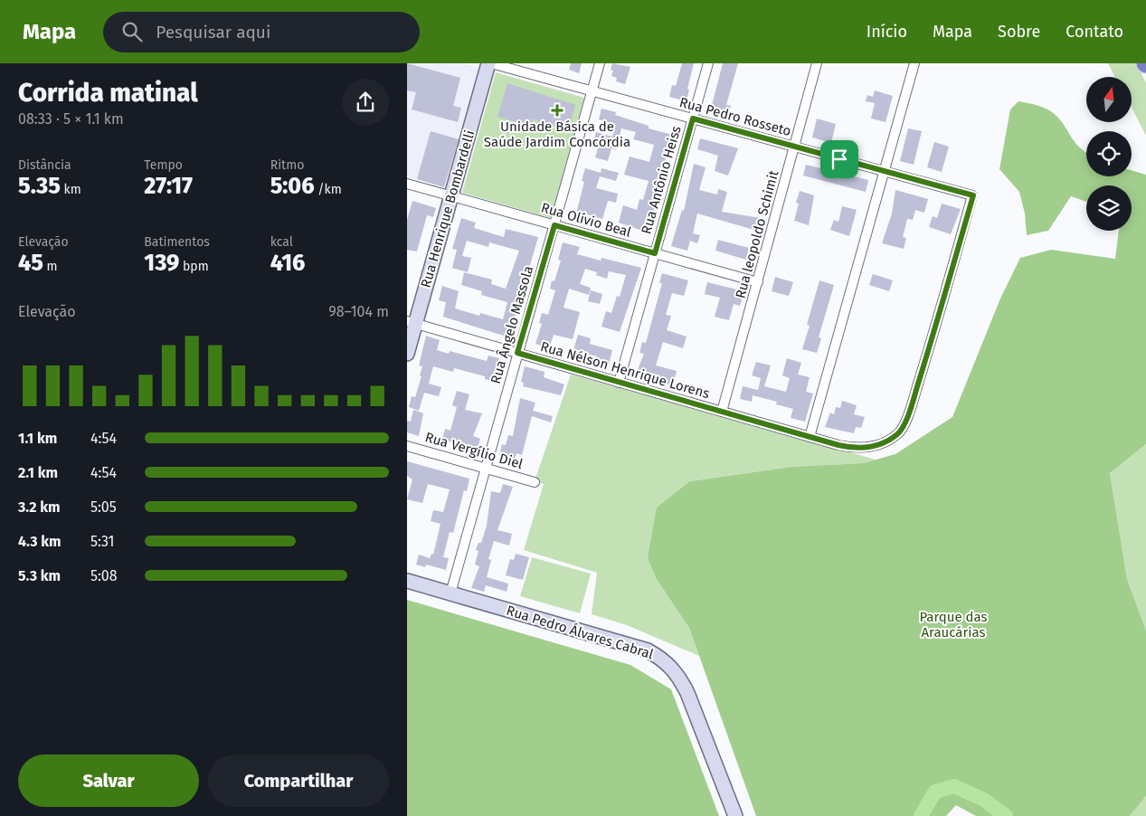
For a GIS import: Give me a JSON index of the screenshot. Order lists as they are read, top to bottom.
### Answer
{
  "streets": {
    "street": [
      "Rua Pedro Rosseto",
      "Rua Antônio Heiss",
      "Rua Henrique Bombardelli",
      "Rua Olívio Beal",
      "Rua leopoldo Schimit",
      "Rua Ângelo Massola",
      "Rua Nélson Henrique Lorens",
      "Rua Vergílio Diel",
      "Rua Pedro Álvares Cabral"
    ]
  },
  "crossings": [
    ["Rua Pedro Rosseto", "Rua Antônio Heiss"],
    ["Rua Pedro Rosseto", "Rua Henrique Bombardelli"],
    ["Rua Pedro Rosseto", "Rua leopoldo Schimit"],
    ["Rua Pedro Rosseto", "Rua Ângelo Massola"],
    ["Rua Pedro Rosseto", "Rua Nélson Henrique Lorens"],
    ["Rua Antônio Heiss", "Rua Olívio Beal"],
    ["Rua Antônio Heiss", "Rua Nélson Henrique Lorens"],
    ["Rua Henrique Bombardelli", "Rua Olívio Beal"],
    ["Rua Henrique Bombardelli", "Rua Nélson Henrique Lorens"],
    ["Rua Olívio Beal", "Rua leopoldo Schimit"],
    ["Rua Olívio Beal", "Rua Ângelo Massola"],
    ["Rua leopoldo Schimit", "Rua Nélson Henrique Lorens"],
    ["Rua Ângelo Massola", "Rua Nélson Henrique Lorens"],
    ["Rua Ângelo Massola", "Rua Vergílio Diel"],
    ["Rua Ângelo Massola", "Rua Pedro Álvares Cabral"]
  ],
  "parks": ["Parque das Araucárias"],
  "places": {
    "health": ["Unidade Básica de Saúde Jardim Concórdia"]
  },
  "north": "top",
  "page": {
    "header": "Mapa",
    "search": "Pesquisar aqui",
    "nav": [
      "Início",
      "Mapa",
      "Sobre",
      "Contato"
    ],
    "heading": ["Corrida matinal", "08:33 · 5 × 1.1 km"],
    "stats": [
      ["Distância", "5.35 km"],
      ["Tempo", "27:17"],
      ["Ritmo", "5:06 /km"],
      ["Elevação", "45 m"],
      ["Batimentos", "139 bpm"],
      ["kcal", "416"]
    ],
    "chart": ["Elevação", "98–104 m"],
    "list": [
      {
        "name": "1.1 km",
        "note": "4:54"
      },
      {
        "name": "2.1 km",
        "note": "4:54"
      },
      {
        "name": "3.2 km",
        "note": "5:05"
      },
      {
        "name": "4.3 km",
        "note": "5:31"
      },
      {
        "name": "5.3 km",
        "note": "5:08"
      }
    ],
    "buttons": ["Salvar", "Compartilhar"]
  }
}
